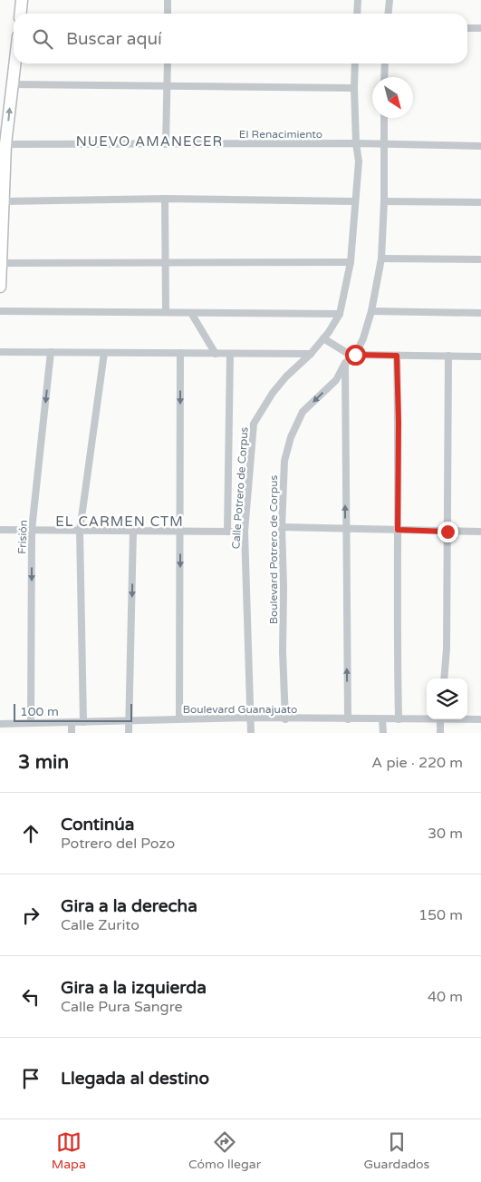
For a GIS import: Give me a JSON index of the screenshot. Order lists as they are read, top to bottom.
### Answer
{
  "streets": {
    "street": [
      "El Renacimiento",
      "Calle Potrero de Corpus",
      "Frisión",
      "Boulevard Potrero de Corpus",
      "Boulevard Guanajuato"
    ]
  },
  "crossings": [
    ["El Renacimiento", "Calle Potrero de Corpus"],
    ["Calle Potrero de Corpus", "Boulevard Guanajuato"],
    ["Frisión", "Boulevard Guanajuato"],
    ["Boulevard Potrero de Corpus", "Boulevard Guanajuato"]
  ],
  "districts": ["NUEVO AMANECER", "EL CARMEN CTM"],
  "scale_bar": "100 m",
  "north": "bottom right",
  "page": {
    "search": "Buscar aquí",
    "scale": "100 m",
    "heading": ["3 min", "A pie · 220 m"],
    "list": [
      ["Continúa", "Potrero del Pozo", "30 m"],
      ["Gira a la derecha", "Calle Zurito", "150 m"],
      ["Gira a la izquierda", "Calle Pura Sangre", "40 m"],
      "Llegada al destino"
    ],
    "nav": ["Mapa", "Cómo llegar", "Guardados"]
  }
}
